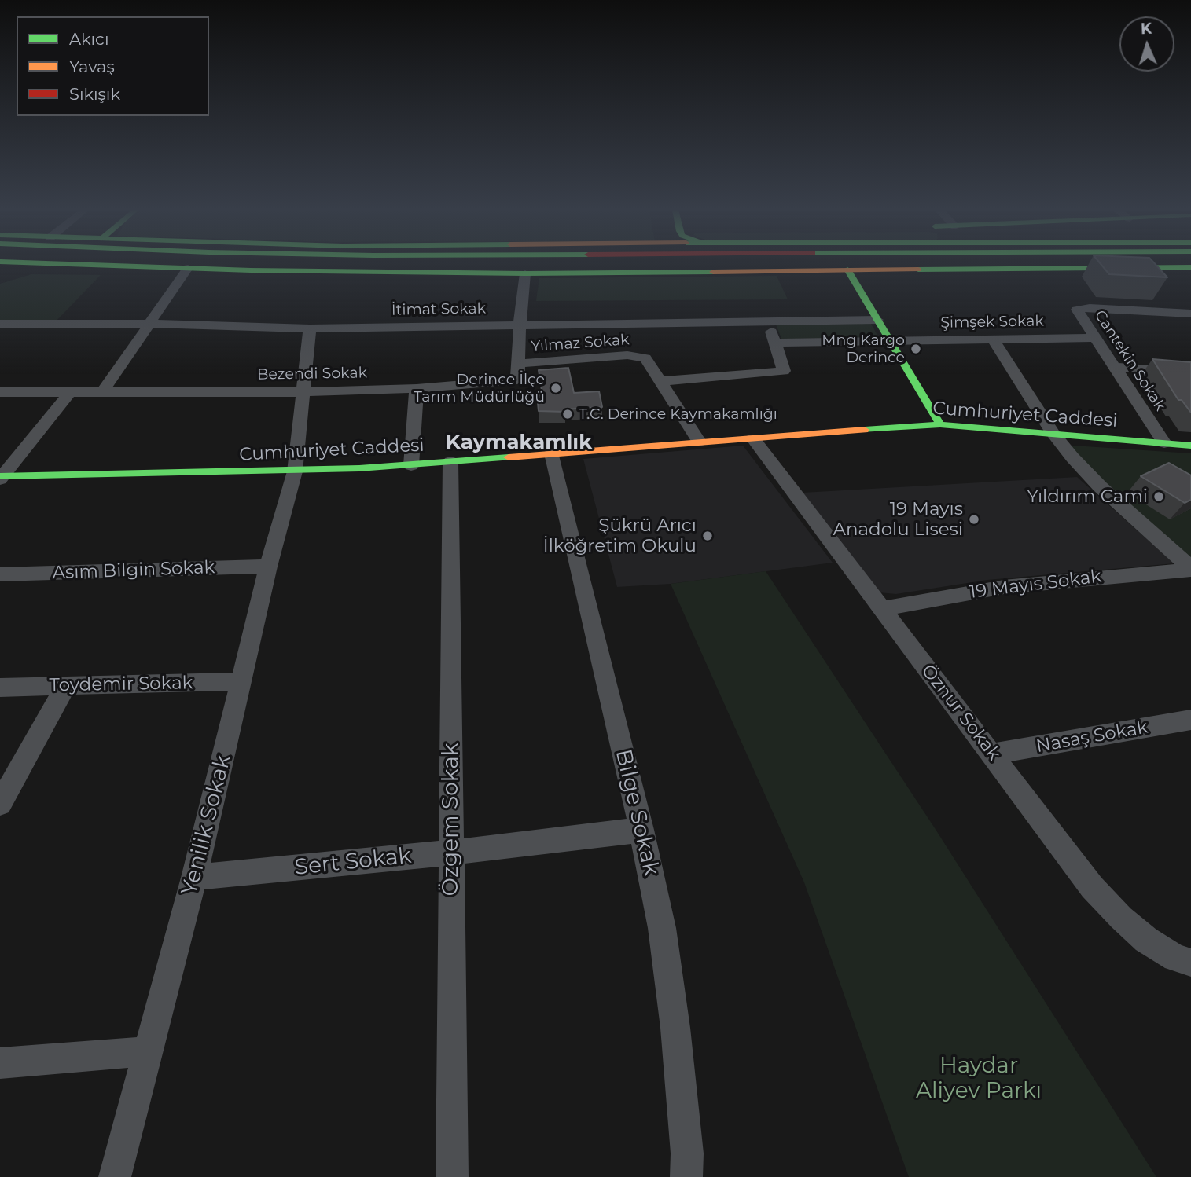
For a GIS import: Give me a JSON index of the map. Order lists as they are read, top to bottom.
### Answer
{
  "streets": {
    "main road": ["Cumhuriyet Caddesi"],
    "street": [
      "İtimat Sokak",
      "Şimşek Sokak",
      "Yılmaz Sokak",
      "Cantekin Sokak",
      "Bezendi Sokak",
      "Asım Bilgin Sokak",
      "19 Mayıs Sokak",
      "Toydemir Sokak",
      "Öznur Sokak",
      "Nasaş Sokak",
      "Bilge Sokak",
      "Özgem Sokak",
      "Yenilik Sokak",
      "Sert Sokak"
    ]
  },
  "crossings": [
    ["İtimat Sokak", "Bezendi Sokak"],
    ["İtimat Sokak", "Yenilik Sokak"],
    ["Şimşek Sokak", "Cantekin Sokak"],
    ["Yılmaz Sokak", "Bezendi Sokak"],
    ["Yılmaz Sokak", "Cumhuriyet Caddesi"],
    ["Cantekin Sokak", "Cumhuriyet Caddesi"],
    ["Bezendi Sokak", "Yenilik Sokak"],
    ["Cumhuriyet Caddesi", "Öznur Sokak"],
    ["Cumhuriyet Caddesi", "Bilge Sokak"],
    ["Cumhuriyet Caddesi", "Özgem Sokak"],
    ["Cumhuriyet Caddesi", "Yenilik Sokak"],
    ["Asım Bilgin Sokak", "Yenilik Sokak"],
    ["19 Mayıs Sokak", "Öznur Sokak"],
    ["Toydemir Sokak", "Yenilik Sokak"],
    ["Öznur Sokak", "Nasaş Sokak"],
    ["Bilge Sokak", "Sert Sokak"],
    ["Özgem Sokak", "Sert Sokak"],
    ["Yenilik Sokak", "Sert Sokak"]
  ],
  "districts": ["Kaymakamlık"],
  "parks": ["Haydar Aliyev Parkı"],
  "places": [
    "Mng Kargo Derince",
    "Derince İlçe Tarım Müdürlüğü",
    "T.C. Derince Kaymakamlığı",
    "Yıldırım Cami",
    "19 Mayıs Anadolu Lisesi",
    "Şükrü Arıcı İlköğretim Okulu"
  ],
  "legend": ["Akıcı", "Yavaş", "Sıkışık"],
  "north": "top"
}
